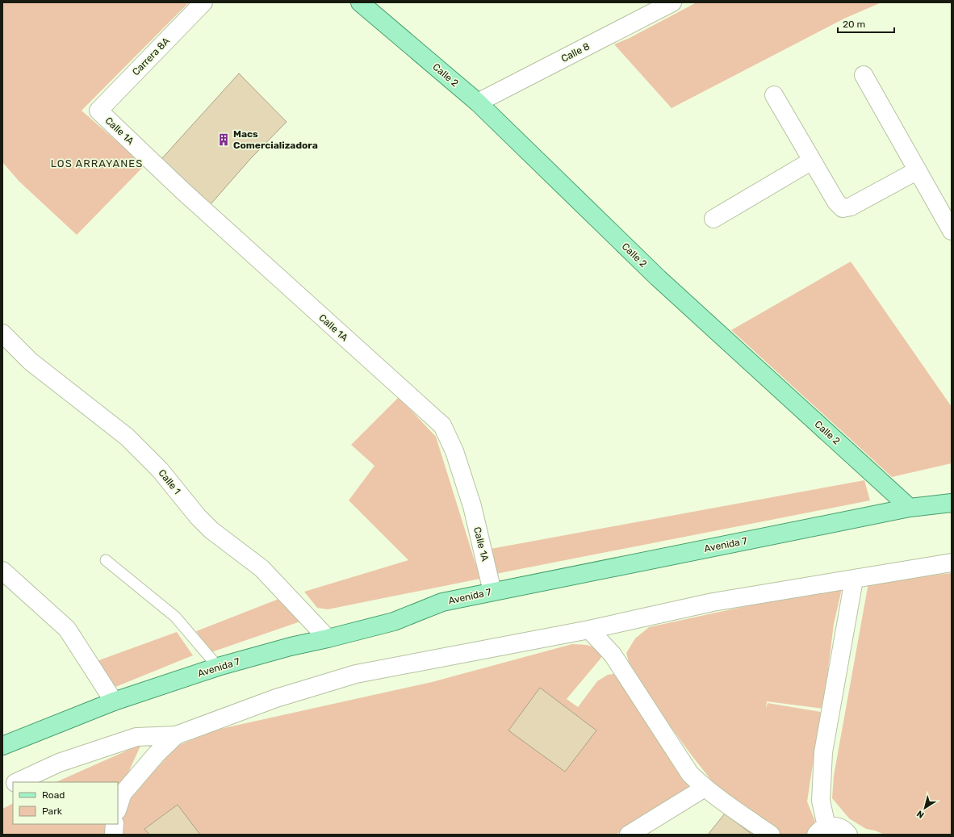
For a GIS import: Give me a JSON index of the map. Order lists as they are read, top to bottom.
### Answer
{
  "streets": {
    "main road": ["Calle 2", "Avenida 7"],
    "street": [
      "Calle 8",
      "Carrera 8A",
      "Calle 1A",
      "Calle 1"
    ]
  },
  "crossings": [
    ["Calle 8", "Calle 2"],
    ["Carrera 8A", "Calle 1A"],
    ["Calle 2", "Avenida 7"],
    ["Calle 1A", "Avenida 7"],
    ["Calle 1", "Avenida 7"]
  ],
  "districts": ["LOS ARRAYANES"],
  "places": {
    "building": ["Macs Comercializadora"]
  },
  "legend": ["Road", "Park"],
  "scale_bar": "20 m",
  "north": "bottom left"
}
